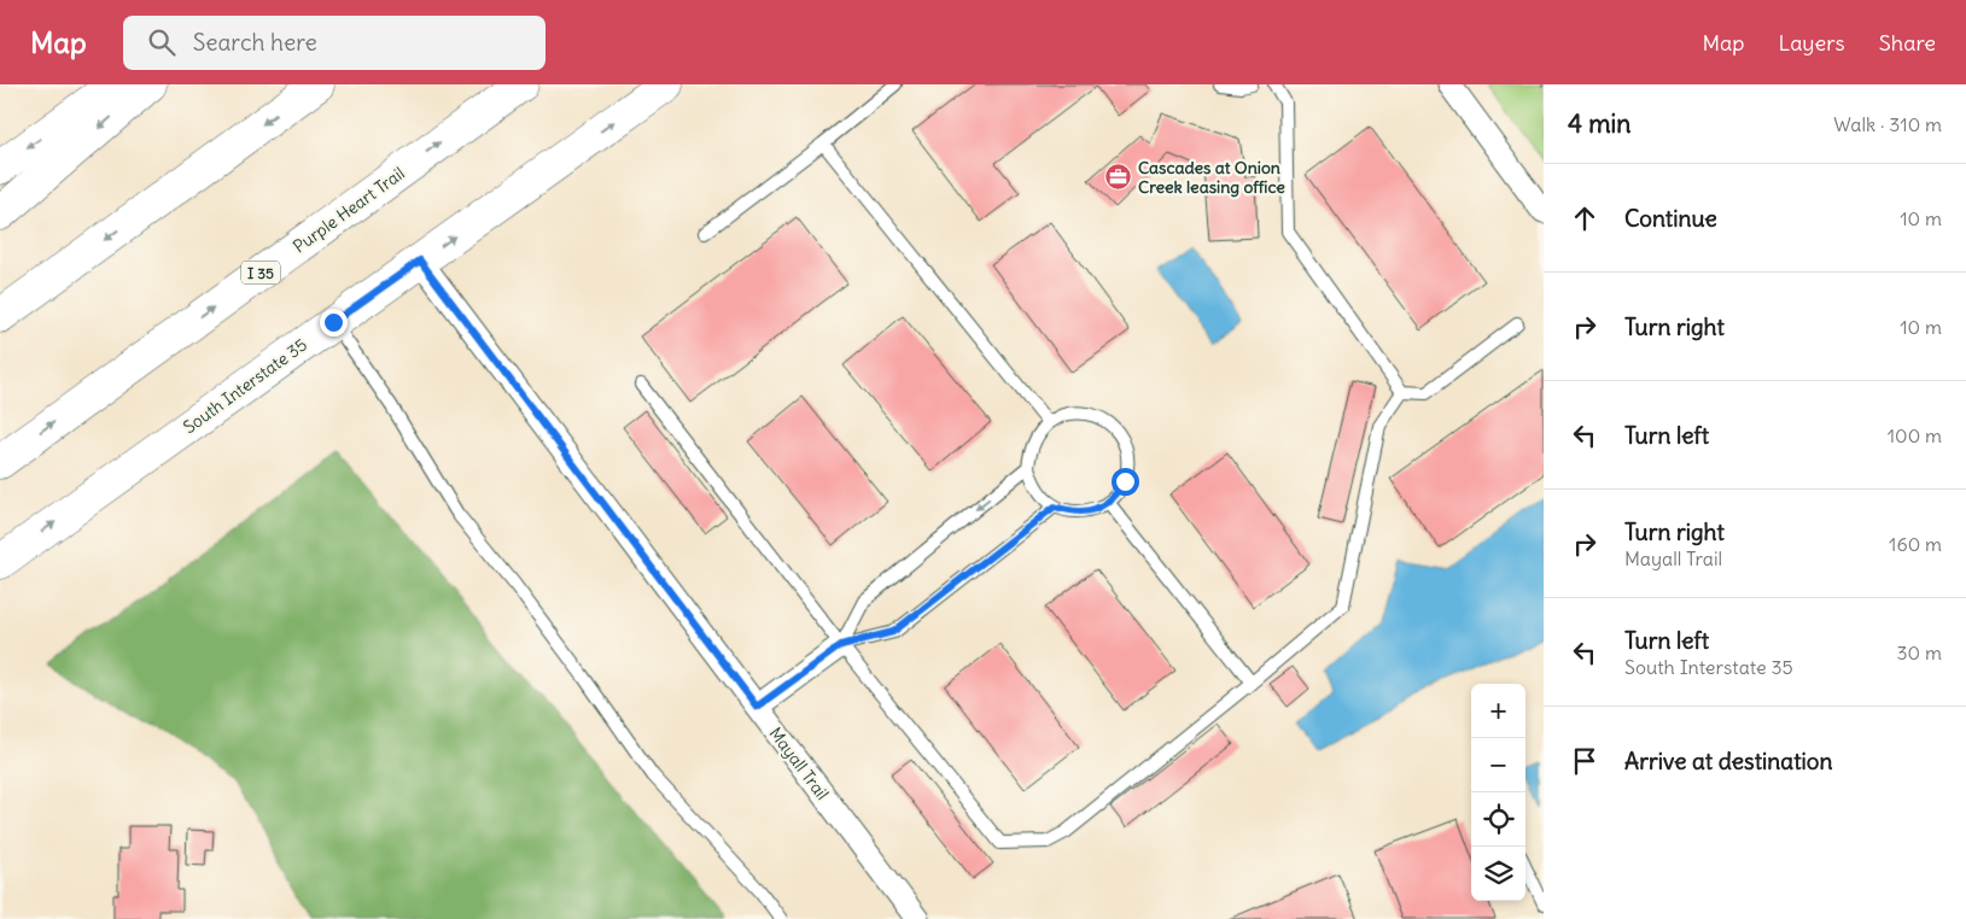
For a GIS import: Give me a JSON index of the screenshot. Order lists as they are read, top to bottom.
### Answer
{
  "streets": {
    "main road": ["Purple Heart Trail", "I 35", "South Interstate 35"],
    "street": ["Mayall Trail"]
  },
  "crossings": [
    ["South Interstate 35", "Mayall Trail"]
  ],
  "places": {
    "office": ["Cascades at Onion Creek leasing office"]
  },
  "page": {
    "header": "Map",
    "search": "Search here",
    "nav": ["Map", "Layers", "Share"],
    "heading": ["4 min", "Walk · 310 m"],
    "list": [
      ["Continue", "10 m"],
      ["Turn right", "10 m"],
      ["Turn left", "100 m"],
      ["Turn right", "Mayall Trail", "160 m"],
      ["Turn left", "South Interstate 35", "30 m"],
      "Arrive at destination"
    ],
    "map_buttons": ["+", "−"]
  }
}
